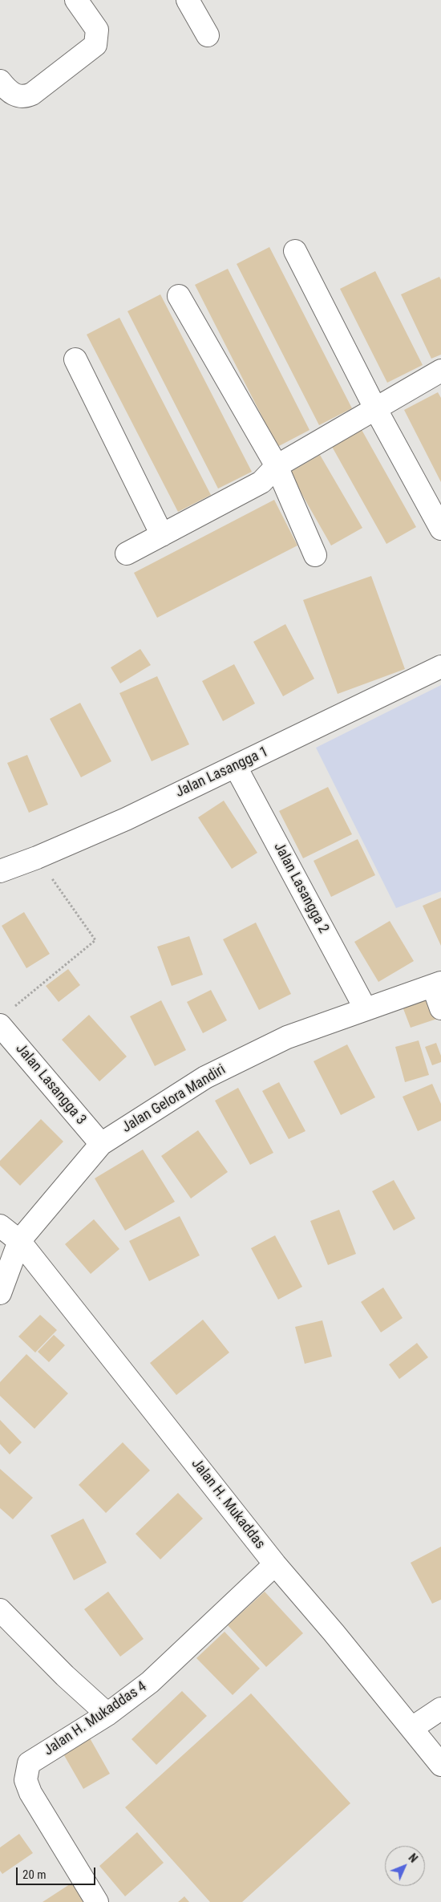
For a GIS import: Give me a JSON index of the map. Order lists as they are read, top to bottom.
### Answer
{
  "streets": {
    "street": [
      "Jalan Lasangga 1",
      "Jalan Lasangga 2",
      "Jalan Lasangga 3",
      "Jalan Gelora Mandiri",
      "Jalan H. Mukaddas",
      "Jalan H. Mukaddas 4"
    ]
  },
  "crossings": [
    ["Jalan Lasangga 1", "Jalan Lasangga 2"],
    ["Jalan Lasangga 2", "Jalan Gelora Mandiri"],
    ["Jalan Lasangga 3", "Jalan Gelora Mandiri"],
    ["Jalan Gelora Mandiri", "Jalan H. Mukaddas"],
    ["Jalan H. Mukaddas", "Jalan H. Mukaddas 4"]
  ],
  "scale_bar": "20 m",
  "north": "top right"
}
